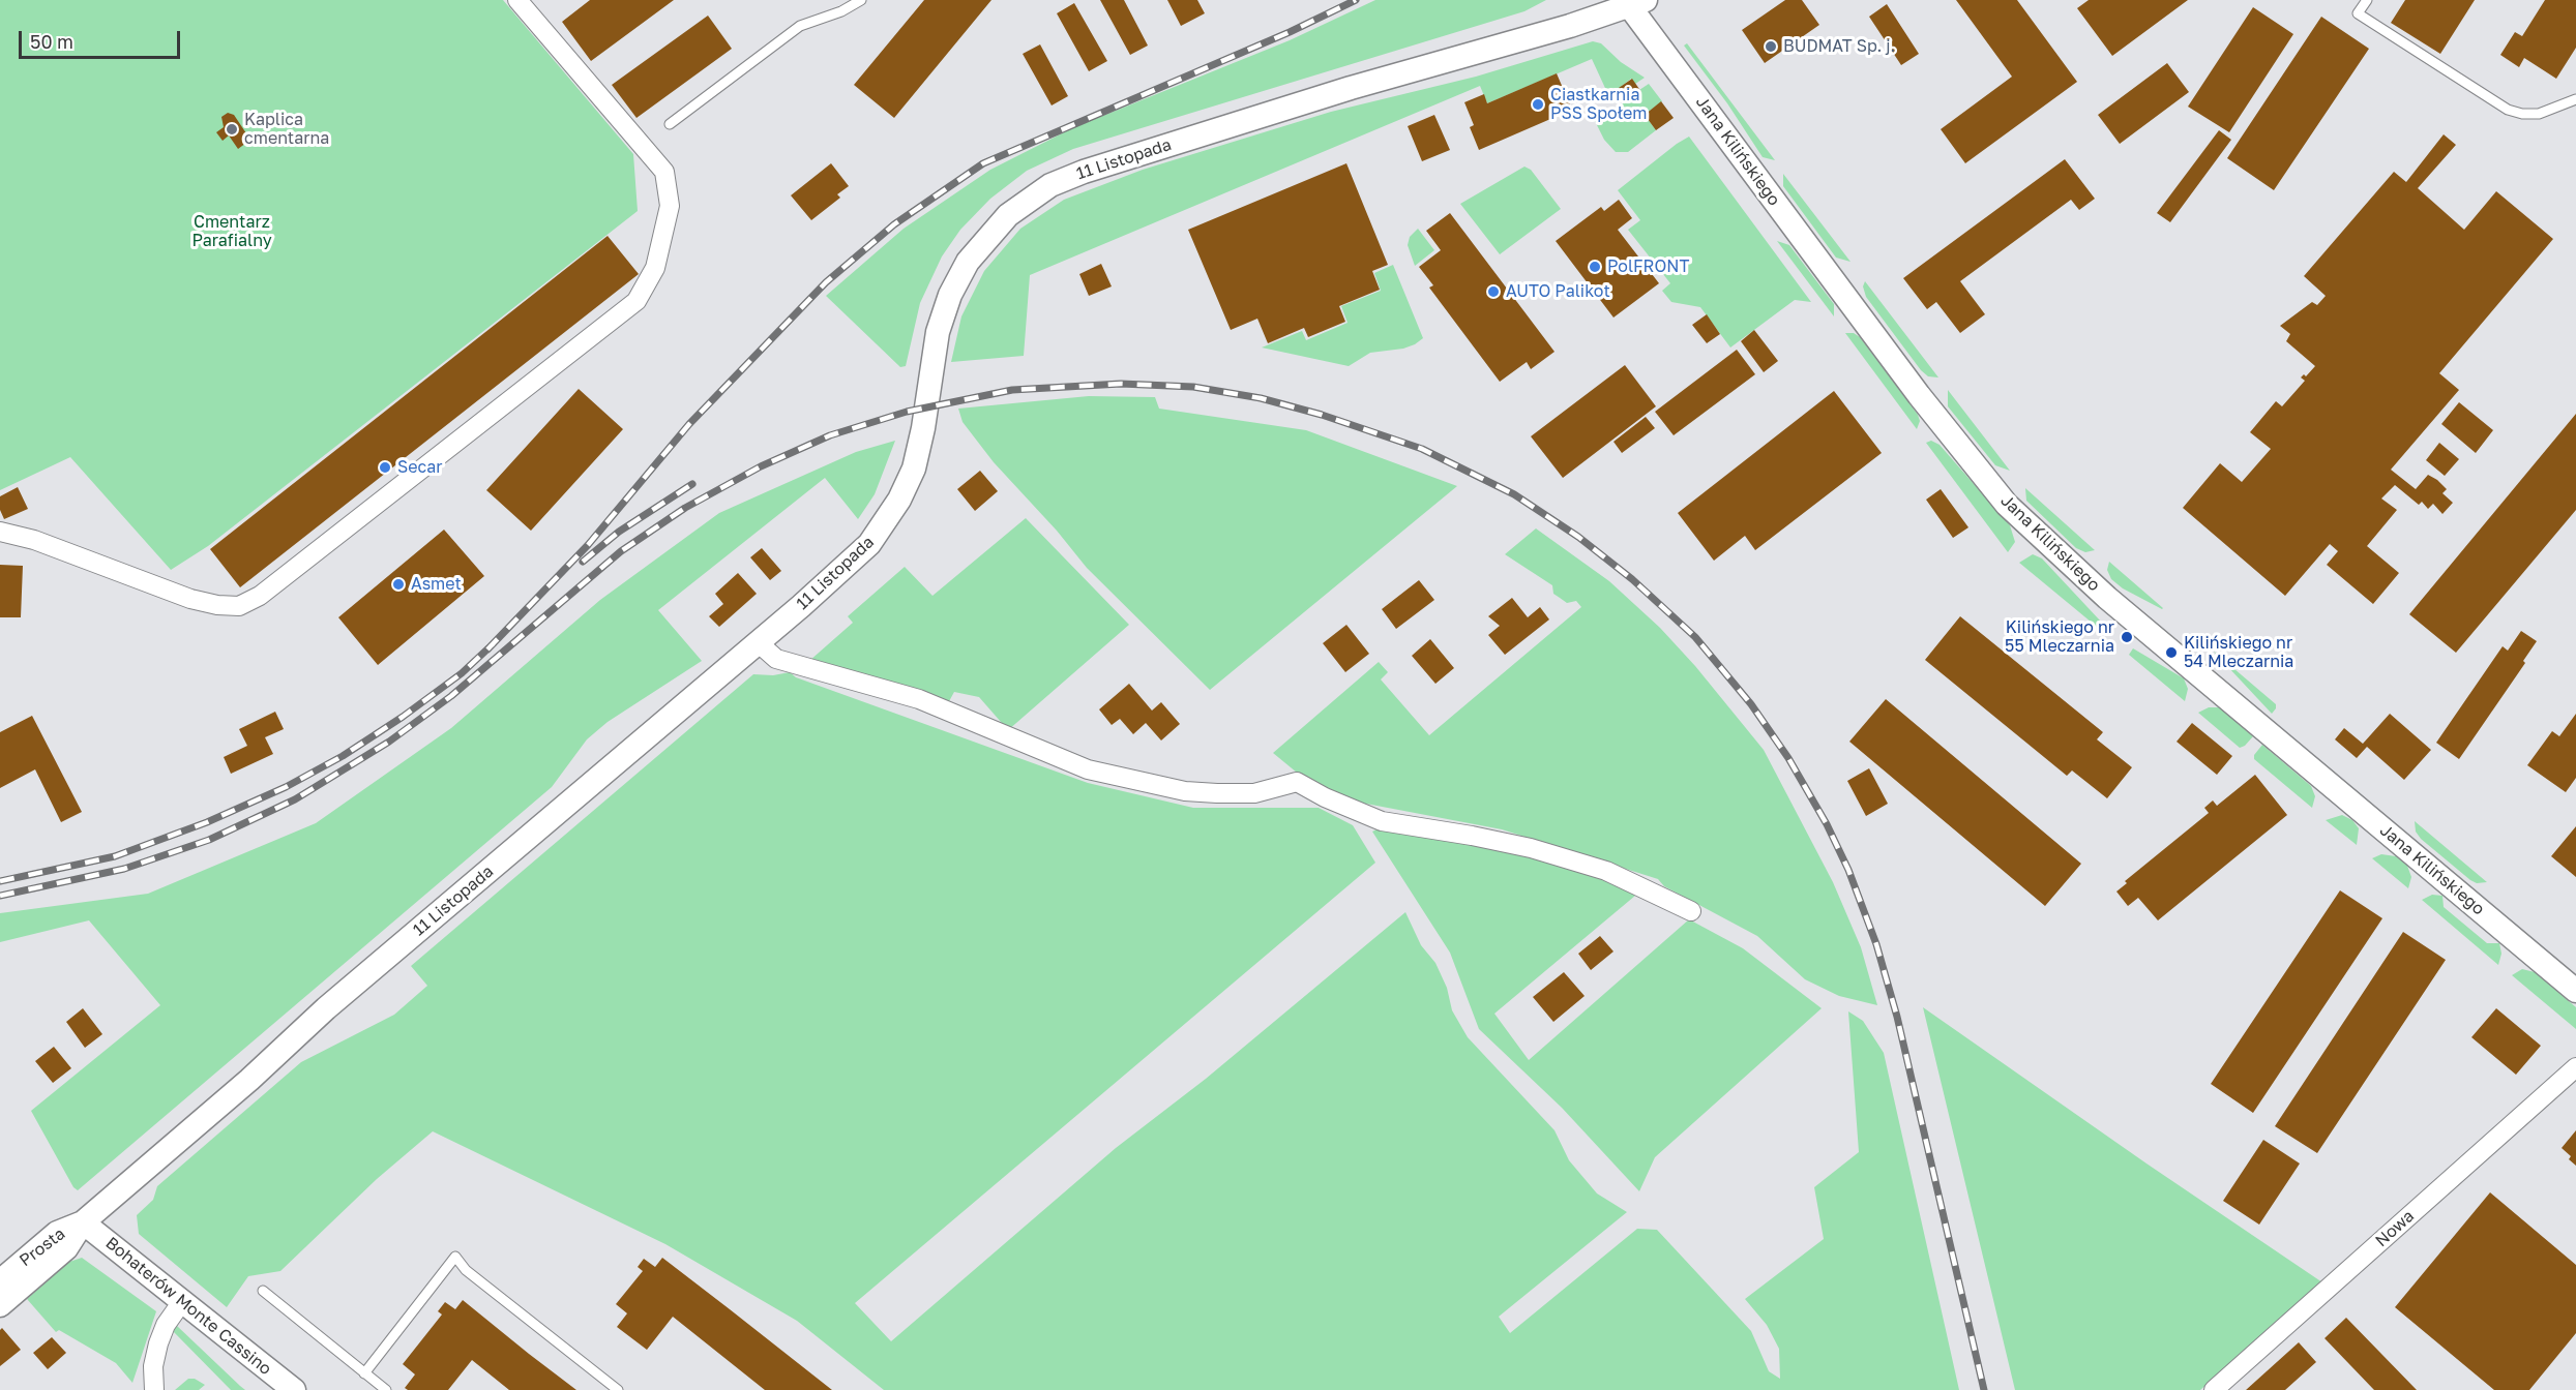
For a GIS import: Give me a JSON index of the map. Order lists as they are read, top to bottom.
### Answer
{
  "streets": {
    "street": [
      "Jana Kilińskiego",
      "11 Listopada",
      "Nowa",
      "Prosta",
      "Bohaterów Monte Cassino"
    ]
  },
  "crossings": [
    ["Jana Kilińskiego", "11 Listopada"],
    ["11 Listopada", "Prosta"],
    ["11 Listopada", "Bohaterów Monte Cassino"],
    ["Prosta", "Bohaterów Monte Cassino"]
  ],
  "parks": ["Cmentarz Parafialny"],
  "places": [
    "BUDMAT Sp. j.",
    "Ciastkarnia PSS Społem",
    "Kaplica cmentarna",
    "PolFRONT",
    "AUTO Palikot",
    "Secar",
    "Asmet",
    "Kilińskiego nr 55 Mleczarnia",
    "Kilińskiego nr 54 Mleczarnia"
  ],
  "scale_bar": "50 m"
}
